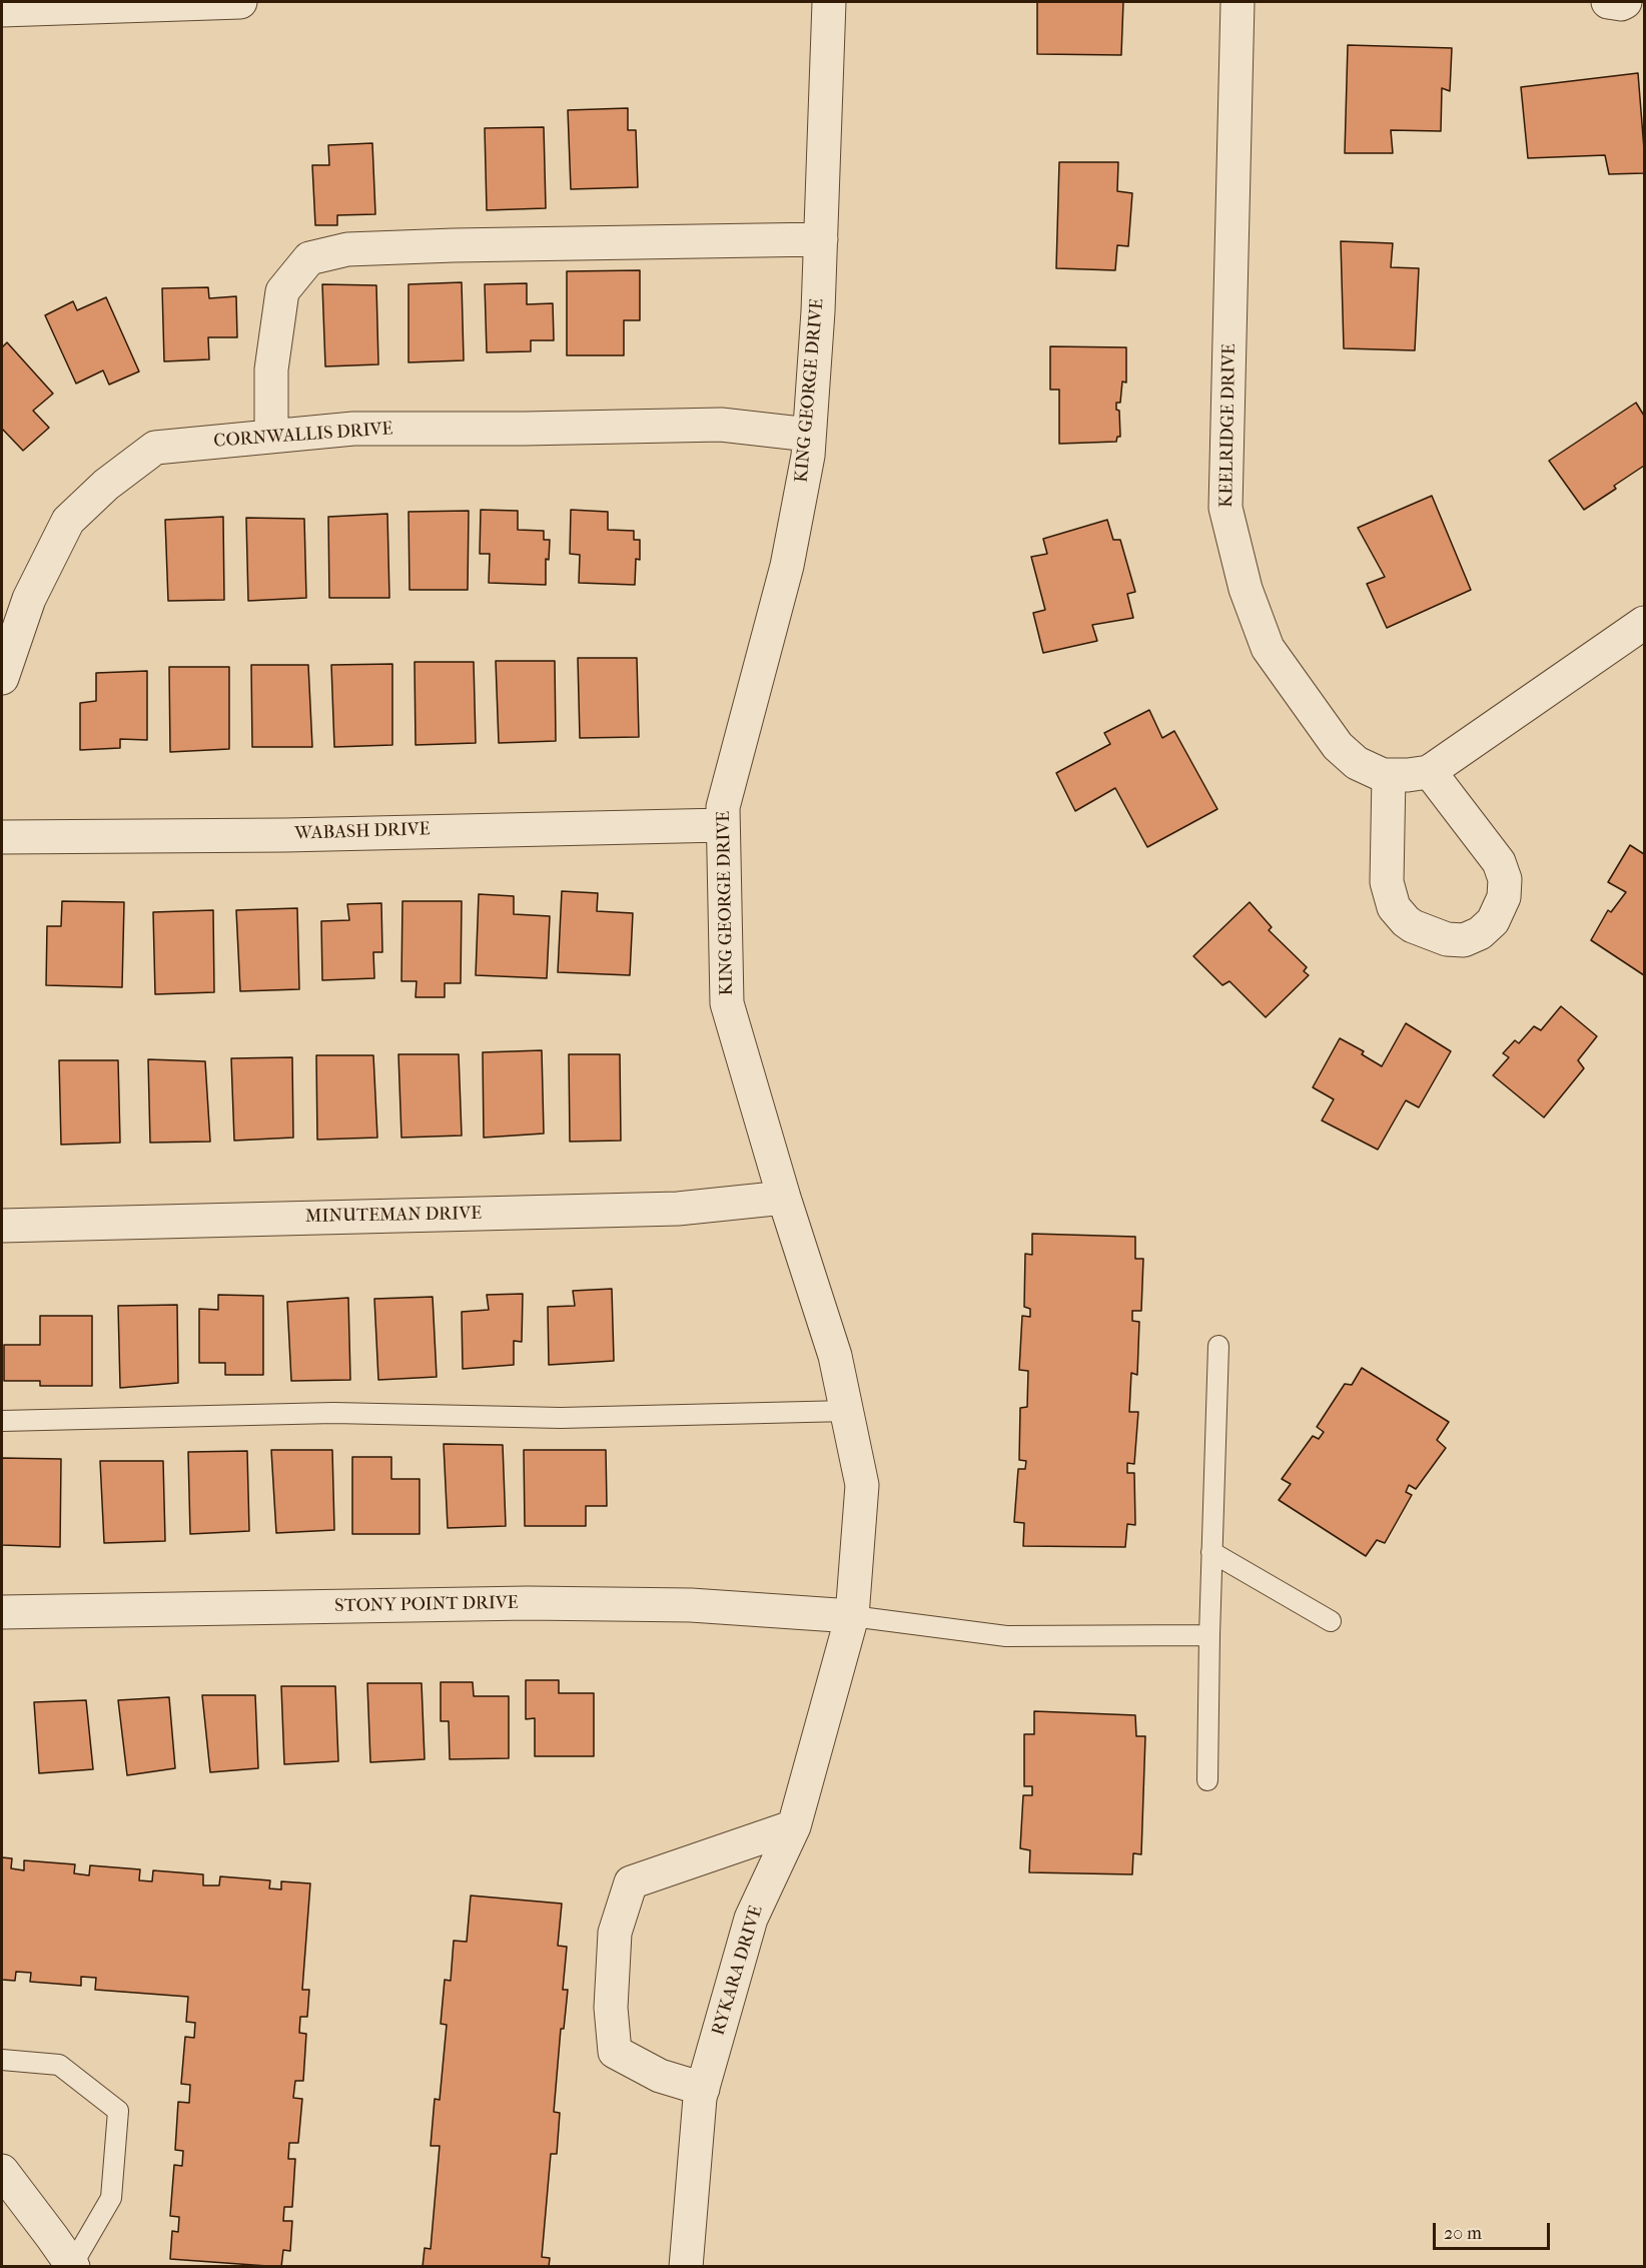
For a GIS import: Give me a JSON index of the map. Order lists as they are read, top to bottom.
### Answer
{
  "streets": {
    "street": [
      "KING GEORGE DRIVE",
      "KEELRIDGE DRIVE",
      "CORNWALLIS DRIVE",
      "WABASH DRIVE",
      "MINUTEMAN DRIVE",
      "STONY POINT DRIVE",
      "RYKARA DRIVE"
    ]
  },
  "crossings": [
    ["KING GEORGE DRIVE", "CORNWALLIS DRIVE"],
    ["KING GEORGE DRIVE", "WABASH DRIVE"],
    ["KING GEORGE DRIVE", "MINUTEMAN DRIVE"],
    ["KING GEORGE DRIVE", "STONY POINT DRIVE"],
    ["KING GEORGE DRIVE", "RYKARA DRIVE"],
    ["STONY POINT DRIVE", "RYKARA DRIVE"]
  ],
  "scale_bar": "20 m"
}
